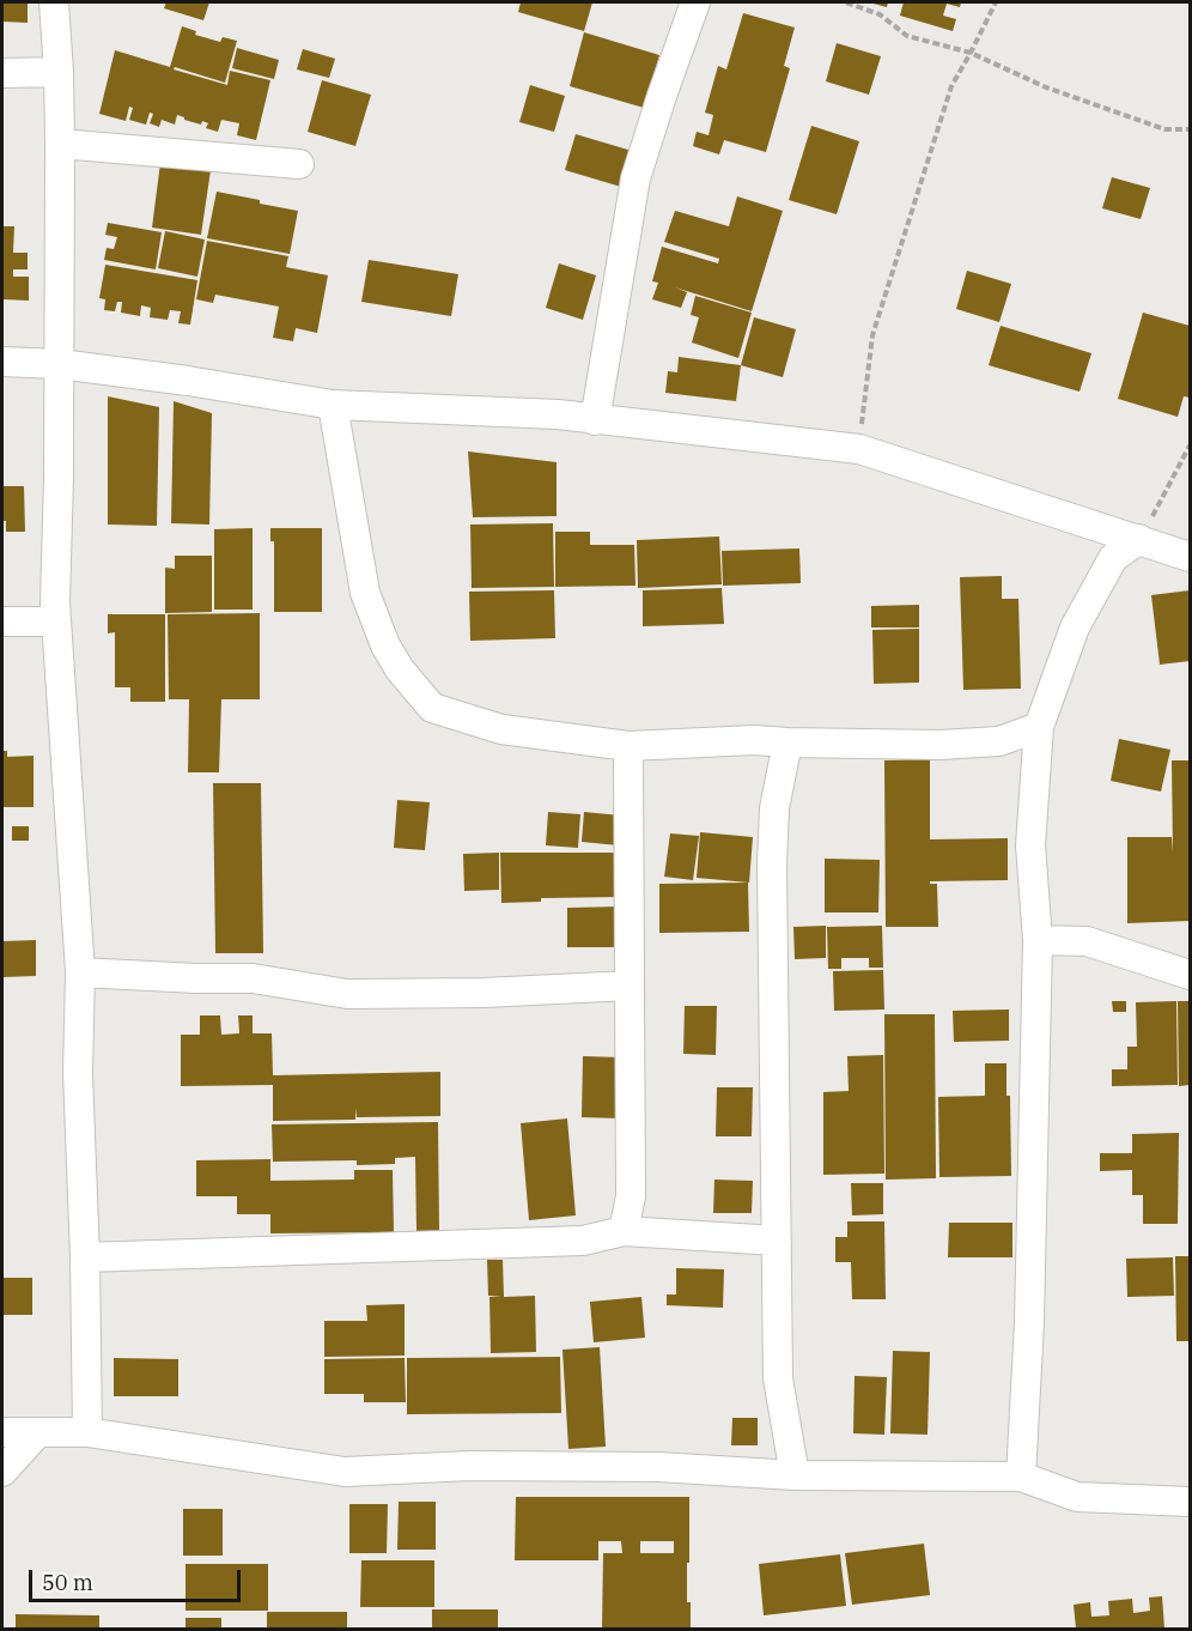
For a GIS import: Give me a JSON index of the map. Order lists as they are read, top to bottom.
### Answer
{
  "scale_bar": "50 m"
}
